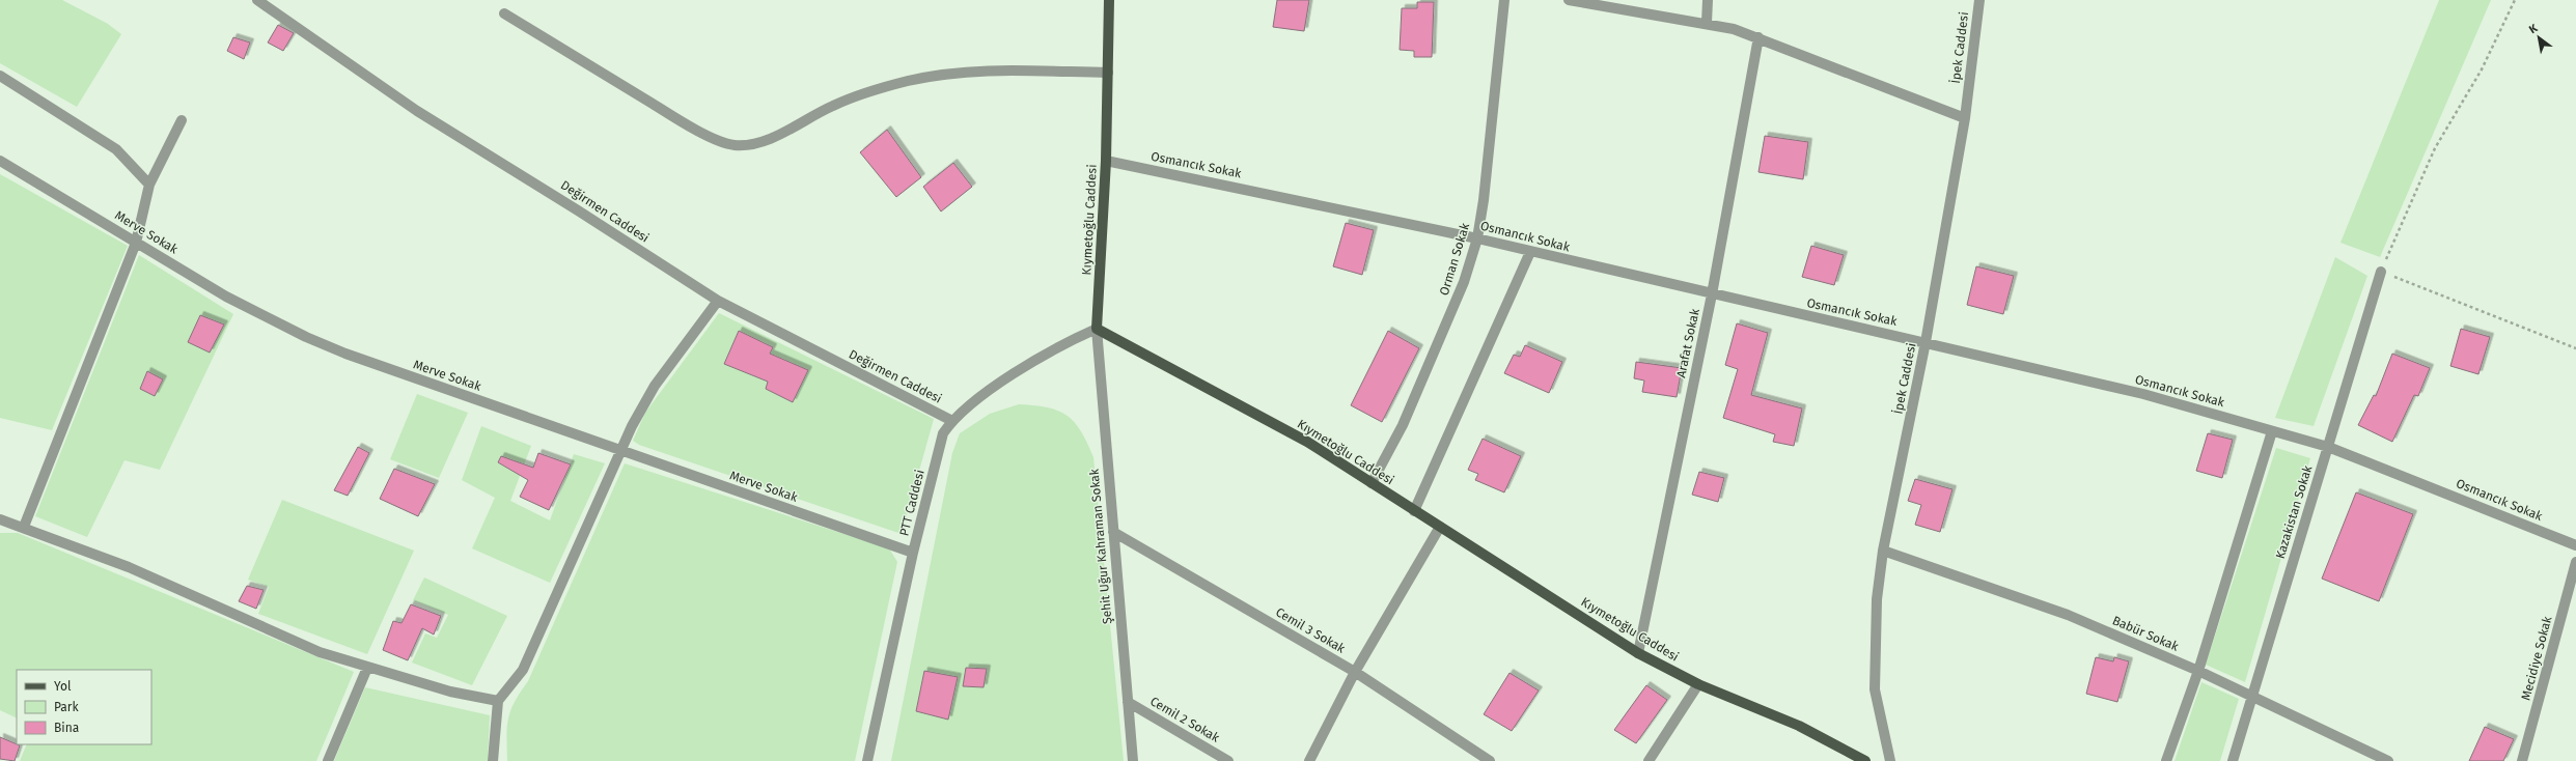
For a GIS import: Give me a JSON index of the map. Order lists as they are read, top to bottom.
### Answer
{
  "streets": {
    "main road": ["Kıymetoğlu Caddesi"],
    "street": [
      "İpek Caddesi",
      "Osmancık Sokak",
      "Değirmen Caddesi",
      "Merve Sokak",
      "Orman Sokak",
      "Arafat Sokak",
      "PTT Caddesi",
      "Kazakistan Sokak",
      "Şehit Uğur Kahraman Sokak",
      "Cemil 3 Sokak",
      "Babür Sokak",
      "Mecidiye Sokak",
      "Cemil 2 Sokak"
    ]
  },
  "crossings": [
    ["İpek Caddesi", "Osmancık Sokak"],
    ["İpek Caddesi", "Babür Sokak"],
    ["Osmancık Sokak", "Kıymetoğlu Caddesi"],
    ["Osmancık Sokak", "Orman Sokak"],
    ["Osmancık Sokak", "Arafat Sokak"],
    ["Osmancık Sokak", "Kazakistan Sokak"],
    ["Değirmen Caddesi", "PTT Caddesi"],
    ["Kıymetoğlu Caddesi", "Orman Sokak"],
    ["Kıymetoğlu Caddesi", "Arafat Sokak"],
    ["Kıymetoğlu Caddesi", "PTT Caddesi"],
    ["Kıymetoğlu Caddesi", "Şehit Uğur Kahraman Sokak"],
    ["Merve Sokak", "PTT Caddesi"],
    ["PTT Caddesi", "Şehit Uğur Kahraman Sokak"],
    ["Kazakistan Sokak", "Babür Sokak"],
    ["Şehit Uğur Kahraman Sokak", "Cemil 3 Sokak"],
    ["Şehit Uğur Kahraman Sokak", "Cemil 2 Sokak"]
  ],
  "legend": ["Yol", "Park", "Bina"],
  "north": "top left"
}
